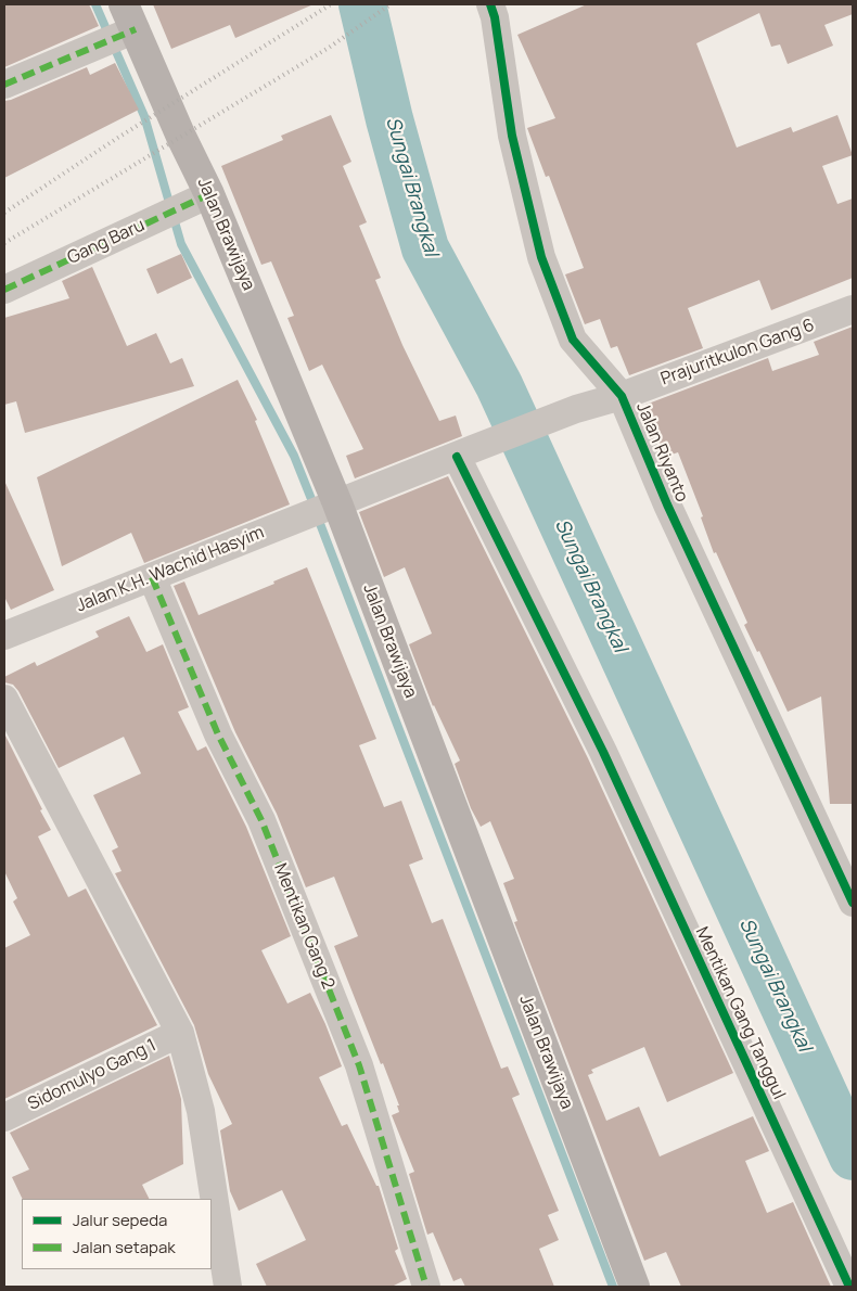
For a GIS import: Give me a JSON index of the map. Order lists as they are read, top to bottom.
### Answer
{
  "streets": {
    "main road": ["Jalan Brawijaya"],
    "street": [
      "Gang Baru",
      "Prajuritkulon Gang 6",
      "Jalan Riyanto",
      "Jalan K.H. Wachid Hasyim",
      "Mentikan Gang 2",
      "Mentikan Gang Tanggul",
      "Sidomulyo Gang 1"
    ]
  },
  "crossings": [
    ["Jalan Brawijaya", "Gang Baru"],
    ["Jalan Brawijaya", "Jalan K.H. Wachid Hasyim"],
    ["Prajuritkulon Gang 6", "Jalan Riyanto"],
    ["Prajuritkulon Gang 6", "Jalan K.H. Wachid Hasyim"],
    ["Prajuritkulon Gang 6", "Mentikan Gang Tanggul"],
    ["Jalan K.H. Wachid Hasyim", "Mentikan Gang 2"],
    ["Jalan K.H. Wachid Hasyim", "Mentikan Gang Tanggul"]
  ],
  "water": ["Sungai Brangkal"],
  "legend": ["Jalur sepeda", "Jalan setapak"]
}
